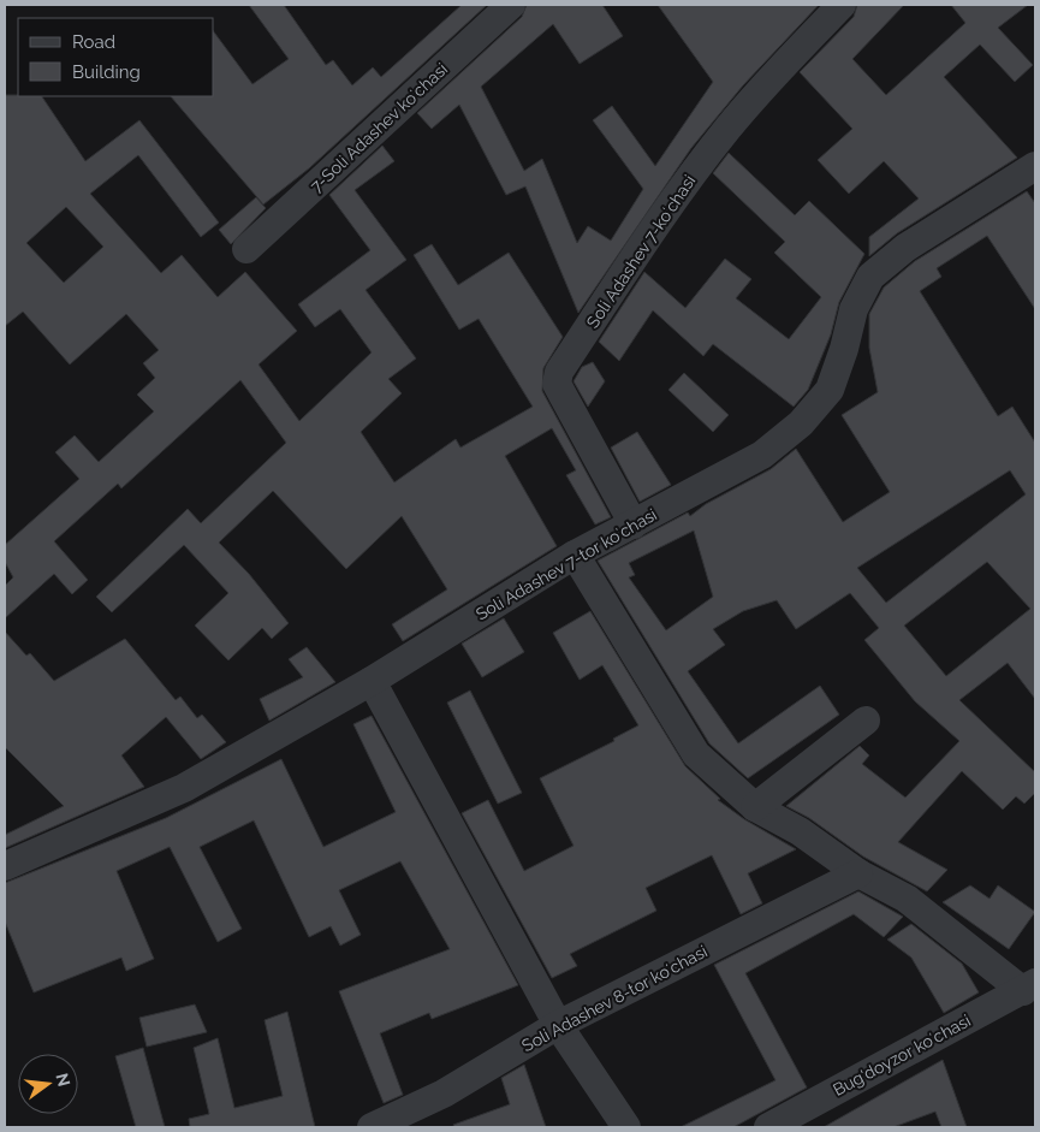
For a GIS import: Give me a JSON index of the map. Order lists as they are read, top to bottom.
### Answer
{
  "streets": {
    "street": [
      "7-Soli Adashev koʻchasi",
      "Soli Adashev 7-koʻchasi",
      "Soli Adashev 7-tor koʻchasi",
      "Soli Adashev 8-tor koʻchasi",
      "Bug'doyzor koʻchasi"
    ]
  },
  "crossings": [
    ["Soli Adashev 7-koʻchasi", "Soli Adashev 7-tor koʻchasi"]
  ],
  "legend": ["Road", "Building"],
  "north": "right"
}
